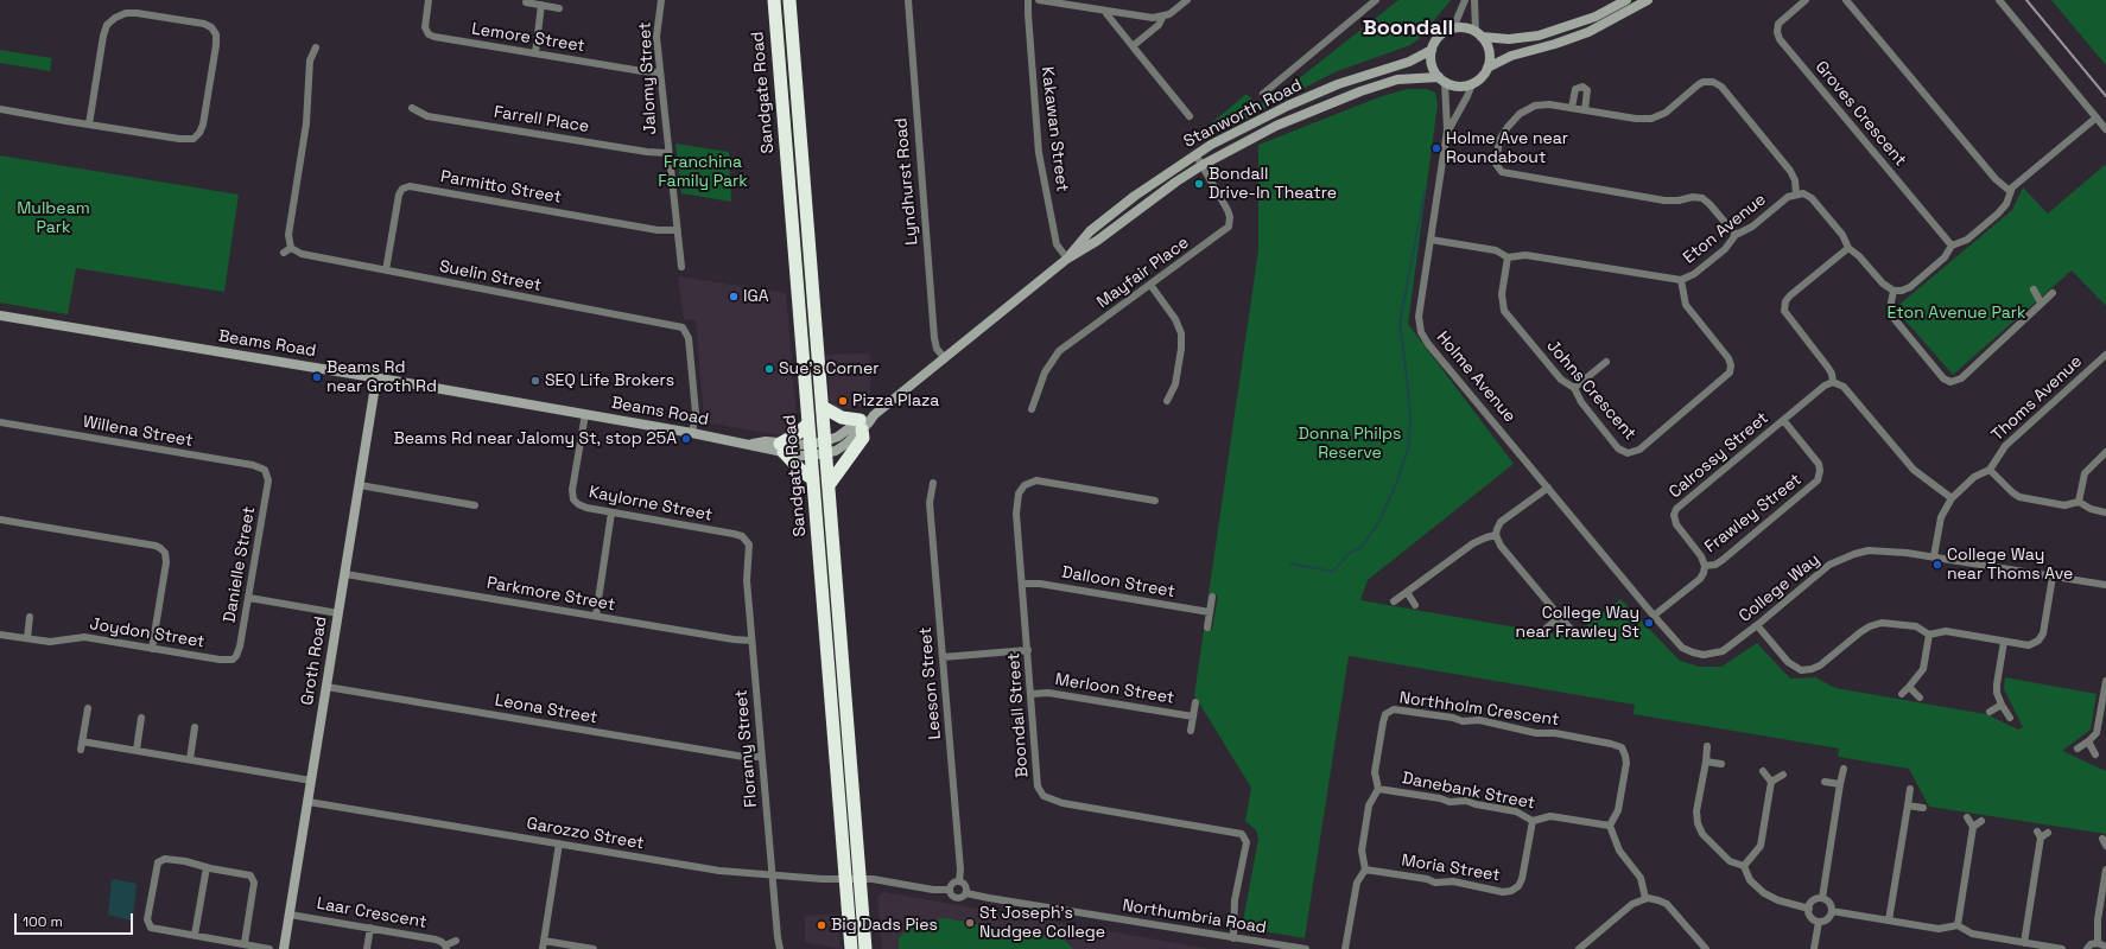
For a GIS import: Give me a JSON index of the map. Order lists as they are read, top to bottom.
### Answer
{
  "streets": {
    "highway": ["Sandgate Road"],
    "main road": ["Stanworth Road", "Beams Road", "Groth Road"],
    "street": [
      "Lemore Street",
      "Jalomy Street",
      "Groves Crescent",
      "Farrell Place",
      "Kakawan Street",
      "Lyndhurst Road",
      "Parmitto Street",
      "Eton Avenue",
      "Mayfair Place",
      "Suelin Street",
      "Holme Avenue",
      "Johns Crescent",
      "Thoms Avenue",
      "Willena Street",
      "Calrossy Street",
      "Kaylorne Street",
      "Frawley Street",
      "Danielle Street",
      "Dalloon Street",
      "College Way",
      "Parkmore Street",
      "Joydon Street",
      "Leeson Street",
      "Merloon Street",
      "Leona Street",
      "Northholm Crescent",
      "Boondall Street",
      "Floramy Street",
      "Danebank Street",
      "Garozzo Street",
      "Moria Street",
      "Laar Crescent",
      "Northumbria Road"
    ]
  },
  "crossings": [
    ["Lemore Street", "Jalomy Street"],
    ["Jalomy Street", "Farrell Place"],
    ["Jalomy Street", "Parmitto Street"],
    ["Sandgate Road", "Stanworth Road"],
    ["Sandgate Road", "Beams Road"],
    ["Sandgate Road", "Garozzo Street"],
    ["Stanworth Road", "Kakawan Street"],
    ["Stanworth Road", "Lyndhurst Road"],
    ["Stanworth Road", "Mayfair Place"],
    ["Stanworth Road", "Beams Road"],
    ["Stanworth Road", "Holme Avenue"],
    ["Parmitto Street", "Suelin Street"],
    ["Eton Avenue", "Holme Avenue"],
    ["Eton Avenue", "Johns Crescent"],
    ["Suelin Street", "Beams Road"],
    ["Beams Road", "Kaylorne Street"],
    ["Beams Road", "Groth Road"],
    ["Holme Avenue", "College Way"],
    ["Thoms Avenue", "College Way"],
    ["Willena Street", "Danielle Street"],
    ["Calrossy Street", "Frawley Street"],
    ["Kaylorne Street", "Floramy Street"],
    ["Frawley Street", "College Way"],
    ["Danielle Street", "Joydon Street"],
    ["Dalloon Street", "Boondall Street"],
    ["Parkmore Street", "Groth Road"],
    ["Parkmore Street", "Floramy Street"],
    ["Groth Road", "Leona Street"],
    ["Groth Road", "Garozzo Street"],
    ["Groth Road", "Laar Crescent"],
    ["Leeson Street", "Northumbria Road"],
    ["Merloon Street", "Boondall Street"],
    ["Leona Street", "Floramy Street"],
    ["Northholm Crescent", "Danebank Street"],
    ["Boondall Street", "Northumbria Road"],
    ["Floramy Street", "Garozzo Street"],
    ["Danebank Street", "Moria Street"]
  ],
  "districts": ["Boondall"],
  "parks": [
    "Franchina Family Park",
    "Mulbeam Park",
    "Eton Avenue Park",
    "Donna Philps Reserve"
  ],
  "places": [
    "Holme Ave near Roundabout",
    "Bondall Drive-In Theatre",
    "IGA",
    "Sue's Corner",
    "Beams Rd near Groth Rd",
    "SEQ Life Brokers",
    "Pizza Plaza",
    "Beams Rd near Jalomy St, stop 25A",
    "College Way near Thoms Ave",
    "College Way near Frawley St",
    "St Joseph's Nudgee College",
    "Big Dads Pies"
  ],
  "scale_bar": "100 m"
}
